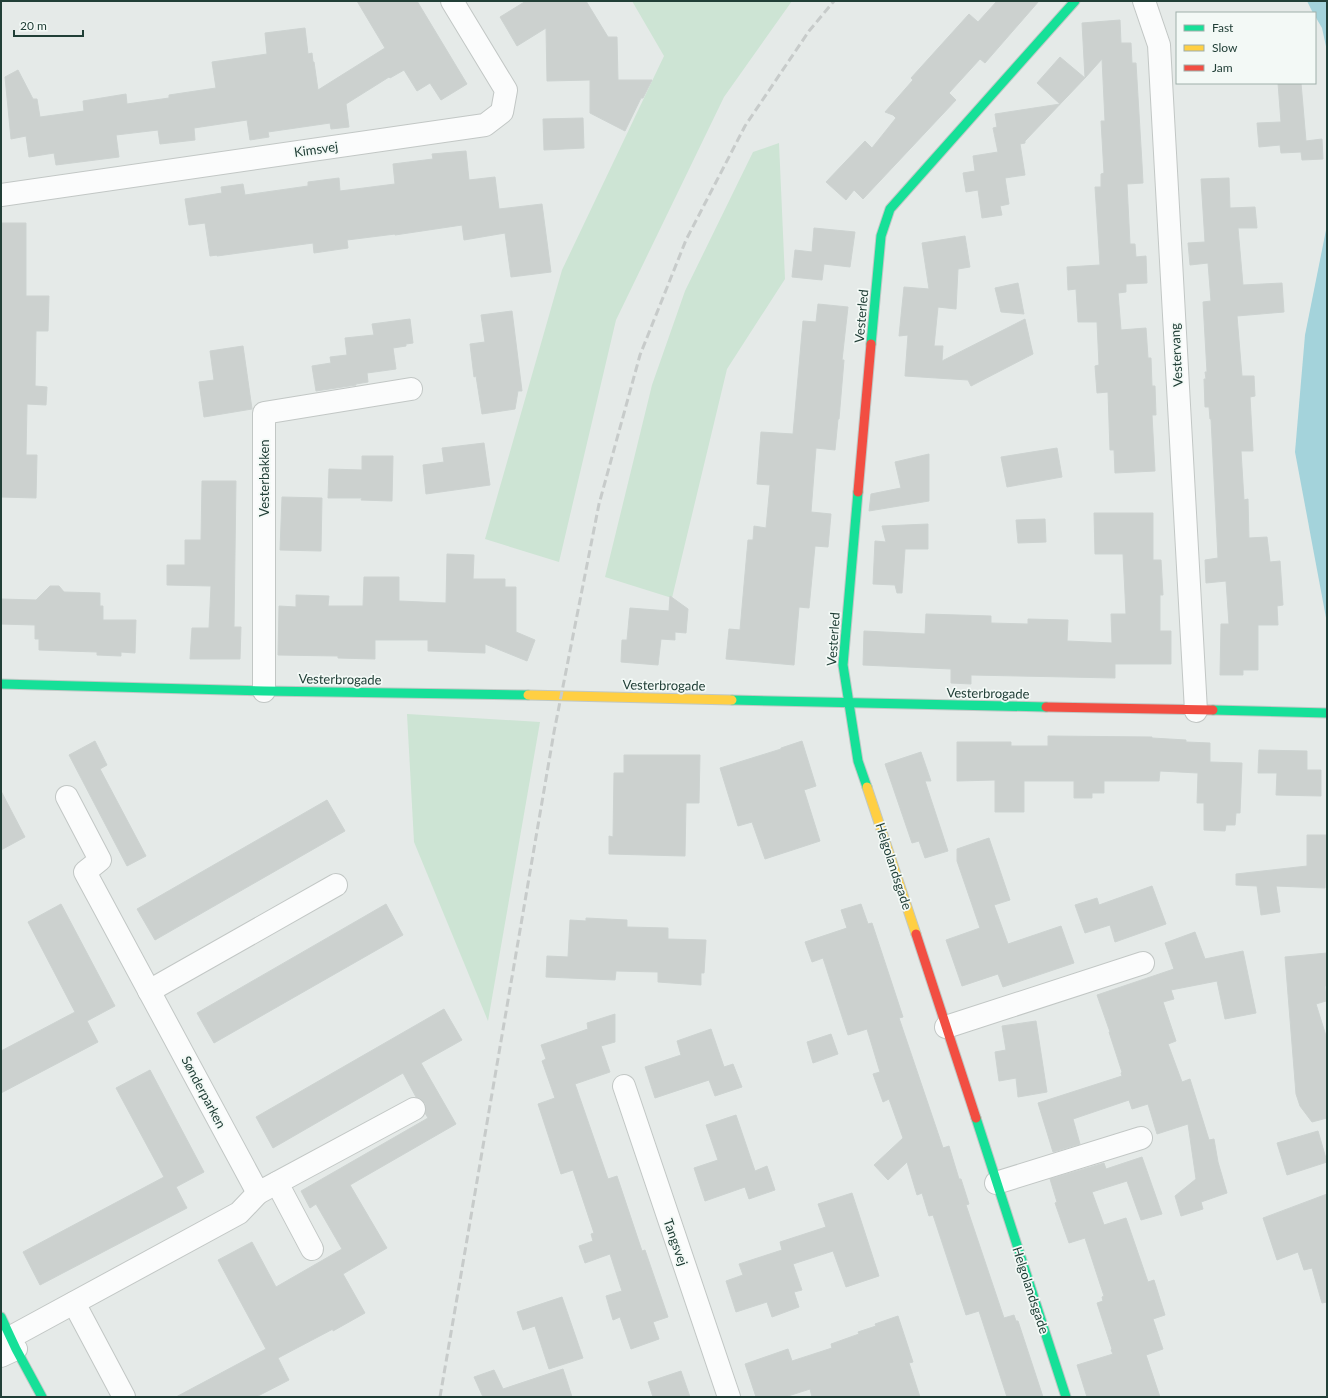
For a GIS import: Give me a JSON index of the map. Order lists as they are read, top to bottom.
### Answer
{
  "streets": {
    "street": [
      "Kimsvej",
      "Vesterled",
      "Vestervang",
      "Vesterbakken",
      "Vesterbrogade",
      "Helgolandsgade",
      "Sønderparken",
      "Tangsvej"
    ]
  },
  "crossings": [
    ["Vesterled", "Vesterbrogade"],
    ["Vesterled", "Helgolandsgade"],
    ["Vestervang", "Vesterbrogade"],
    ["Vesterbakken", "Vesterbrogade"],
    ["Vesterbrogade", "Helgolandsgade"]
  ],
  "legend": ["Fast", "Slow", "Jam"],
  "scale_bar": "20 m"
}
